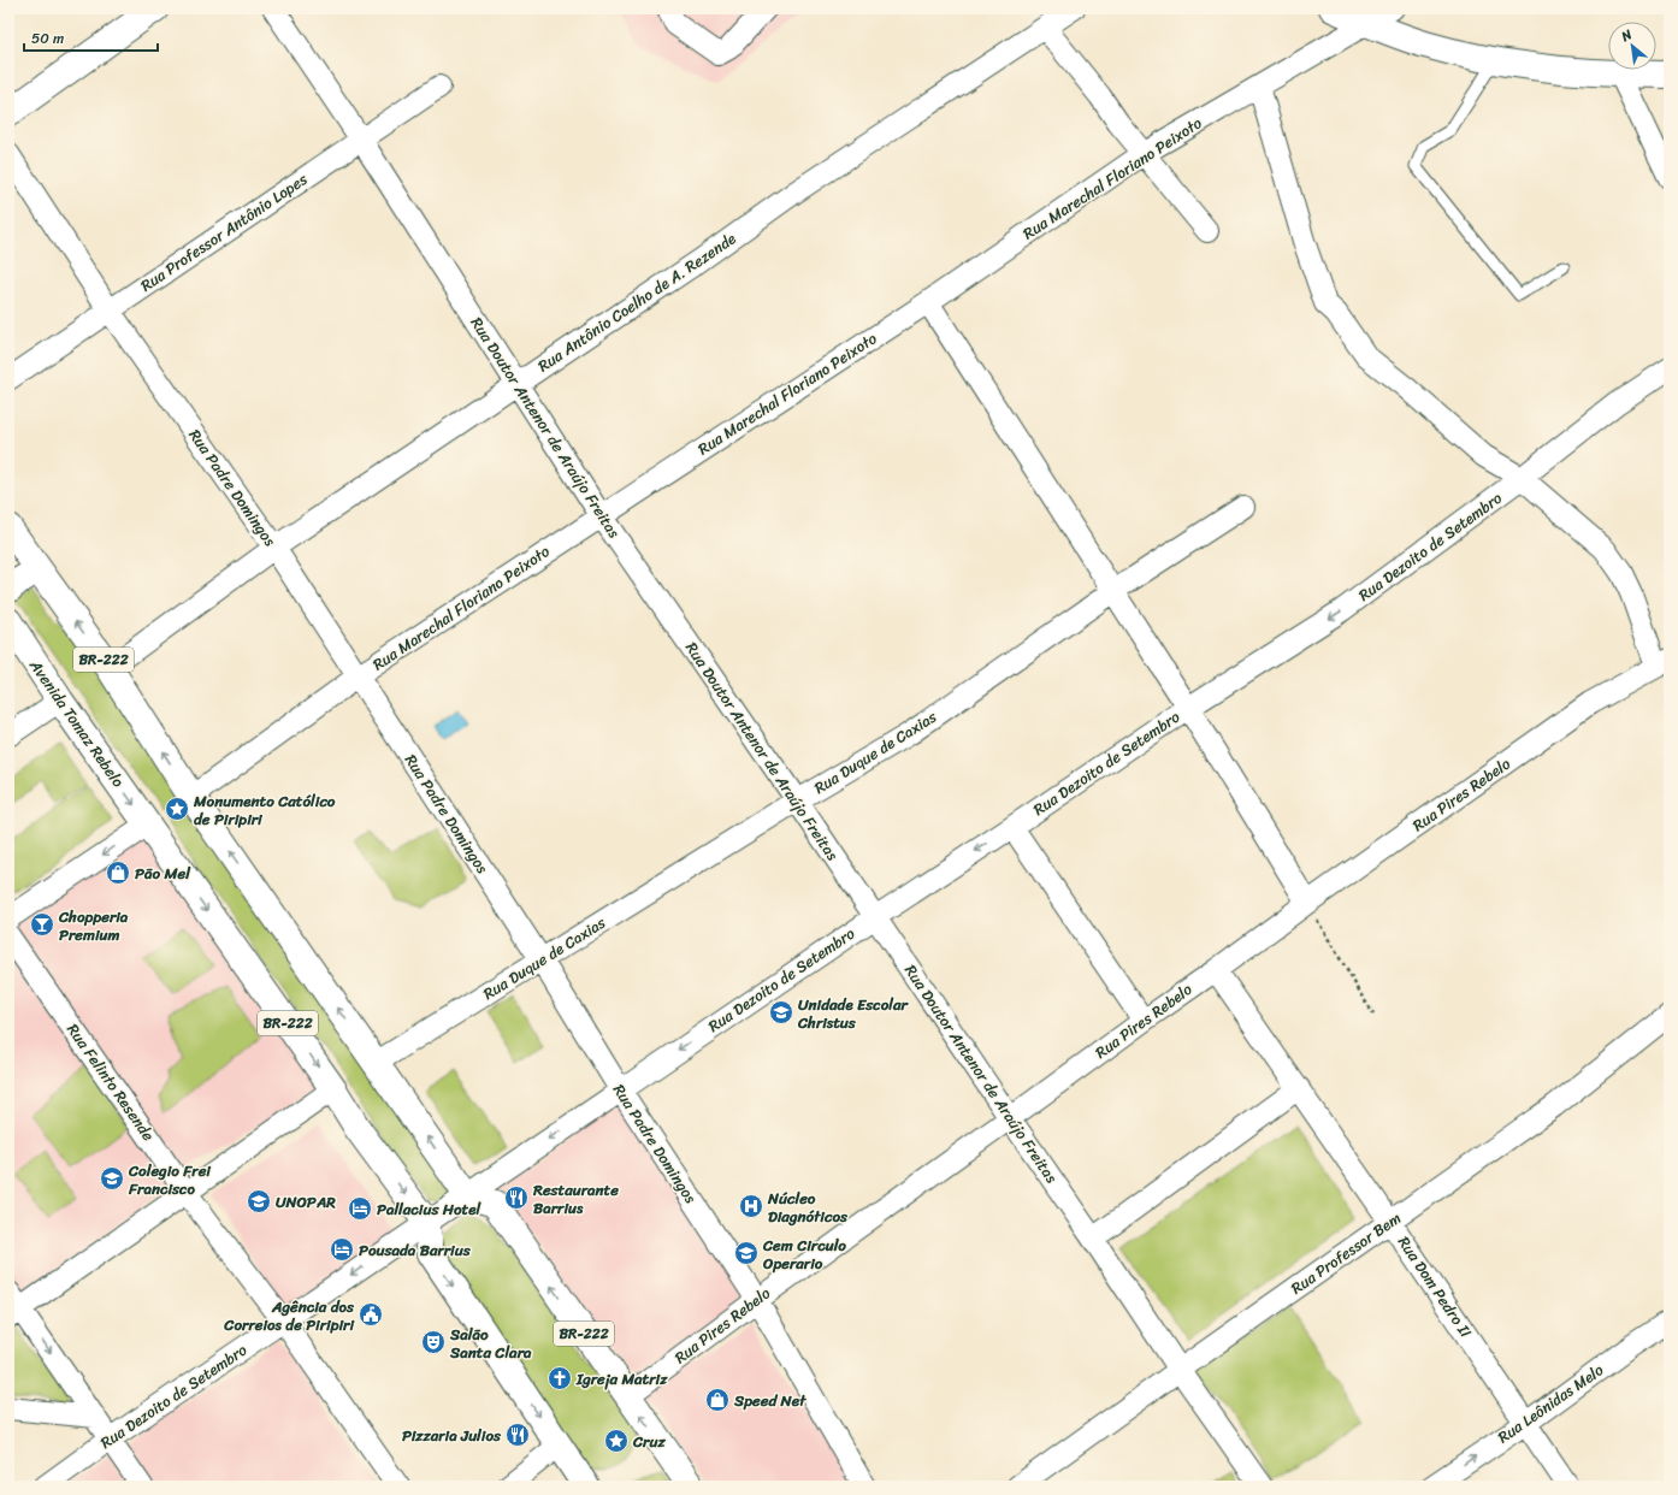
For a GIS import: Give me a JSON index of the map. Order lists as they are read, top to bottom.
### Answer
{
  "streets": {
    "main road": ["BR-222", "Avenida Tomaz Rebelo"],
    "street": [
      "Rua Marechal Floriano Peixoto",
      "Rua Professor Antônio Lopes",
      "Rua Antônio Coelho de A. Rezende",
      "Rua Doutor Antenor de Araújo Freitas",
      "Rua Padre Domingos",
      "Rua Dezoito de Setembro",
      "Rua Duque de Caxias",
      "Rua Pires Rebelo",
      "Rua Felinto Resende",
      "Rua Professor Bem",
      "Rua Dom Pedro II",
      "Rua Leônidas Melo"
    ]
  },
  "crossings": [
    ["Rua Marechal Floriano Peixoto", "Rua Doutor Antenor de Araújo Freitas"],
    ["Rua Marechal Floriano Peixoto", "Rua Padre Domingos"],
    ["Rua Marechal Floriano Peixoto", "BR-222"],
    ["Rua Professor Antônio Lopes", "Rua Doutor Antenor de Araújo Freitas"],
    ["Rua Professor Antônio Lopes", "Rua Padre Domingos"],
    ["Rua Antônio Coelho de A. Rezende", "Rua Doutor Antenor de Araújo Freitas"],
    ["Rua Antônio Coelho de A. Rezende", "Rua Padre Domingos"],
    ["Rua Antônio Coelho de A. Rezende", "BR-222"],
    ["Rua Doutor Antenor de Araújo Freitas", "Rua Dezoito de Setembro"],
    ["Rua Doutor Antenor de Araújo Freitas", "Rua Duque de Caxias"],
    ["Rua Doutor Antenor de Araújo Freitas", "Rua Pires Rebelo"],
    ["Rua Doutor Antenor de Araújo Freitas", "Rua Professor Bem"],
    ["Rua Padre Domingos", "Rua Dezoito de Setembro"],
    ["Rua Padre Domingos", "Rua Duque de Caxias"],
    ["Rua Padre Domingos", "Rua Pires Rebelo"],
    ["Rua Dezoito de Setembro", "BR-222"],
    ["Rua Dezoito de Setembro", "Rua Felinto Resende"],
    ["BR-222", "Avenida Tomaz Rebelo"],
    ["BR-222", "Rua Duque de Caxias"],
    ["BR-222", "Rua Pires Rebelo"],
    ["Rua Pires Rebelo", "Rua Dom Pedro II"],
    ["Rua Professor Bem", "Rua Dom Pedro II"],
    ["Rua Dom Pedro II", "Rua Leônidas Melo"]
  ],
  "one_way": ["Rua Dezoito de Setembro", "Rua Leônidas Melo"],
  "places": {
    "place": ["Monumento Católico de Piripiri", "Cruz"],
    "shop": ["Pão Mel", "Speed Net"],
    "bar": ["Chopperia Premium"],
    "school or university": [
      "Unidade Escolar Christus",
      "Colegio Frei Francisco",
      "UNOPAR",
      "Cem Circulo Operario"
    ],
    "restaurant": ["Restaurante Barrius", "Pizzaria Julios"],
    "hospital": ["Núcleo Diagnóticos"],
    "hotel": ["Pallacius Hotel", "Pousada Barrius"],
    "public building": ["Agência dos Correios de Piripiri"],
    "theatre": ["Salão Santa Clara"],
    "church": ["Igreja Matriz"]
  },
  "scale_bar": "50 m",
  "north": "top left"
}
